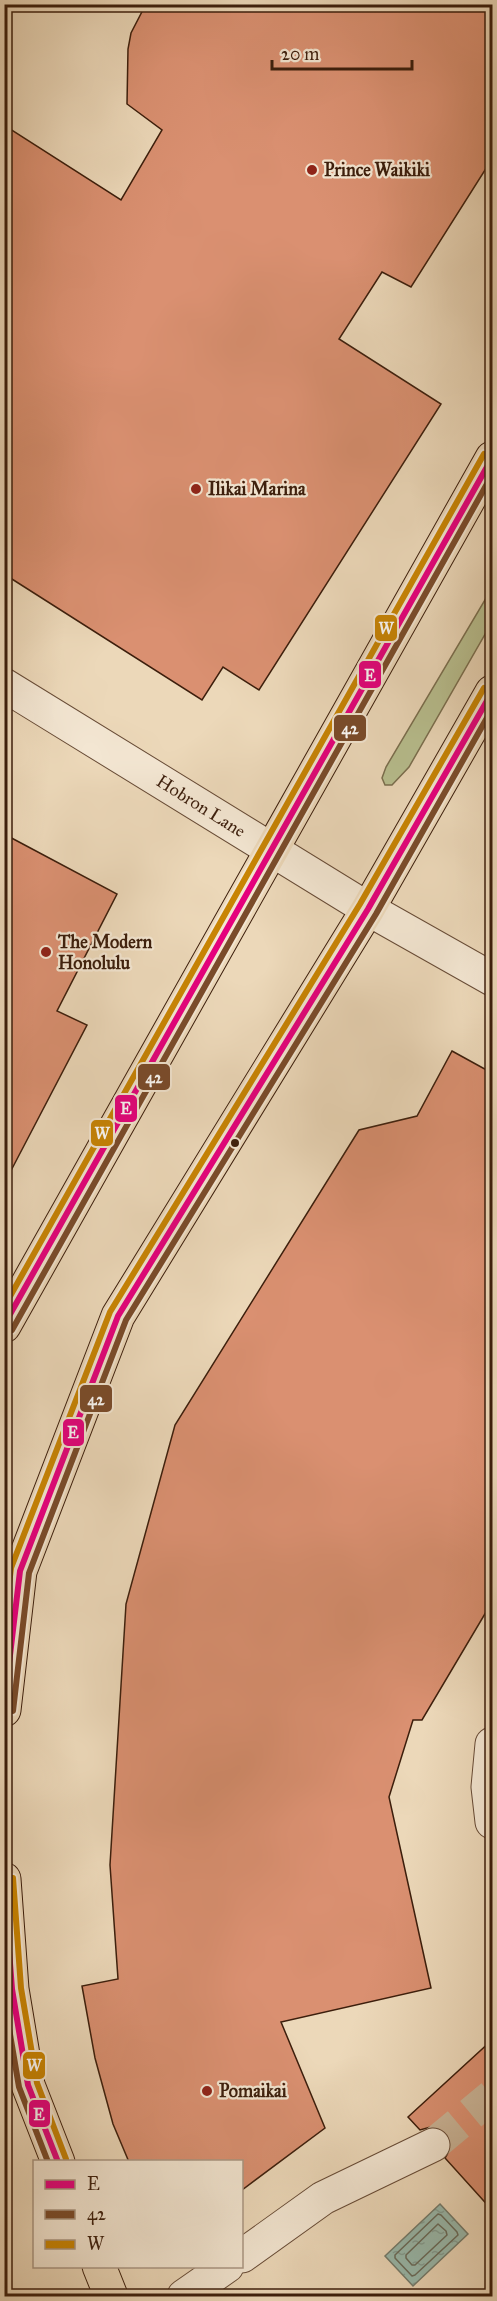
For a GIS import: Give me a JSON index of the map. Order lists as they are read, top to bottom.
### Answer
{
  "streets": {
    "street": ["Hobron Lane"]
  },
  "places": [
    "Prince Waikiki",
    "Ilikai Marina",
    "The Modern Honolulu",
    "Pomaikai"
  ],
  "lines": ["transit line W", "transit line E", "transit line 42"],
  "legend": ["E", "42", "W"],
  "scale_bar": "20 m"
}
